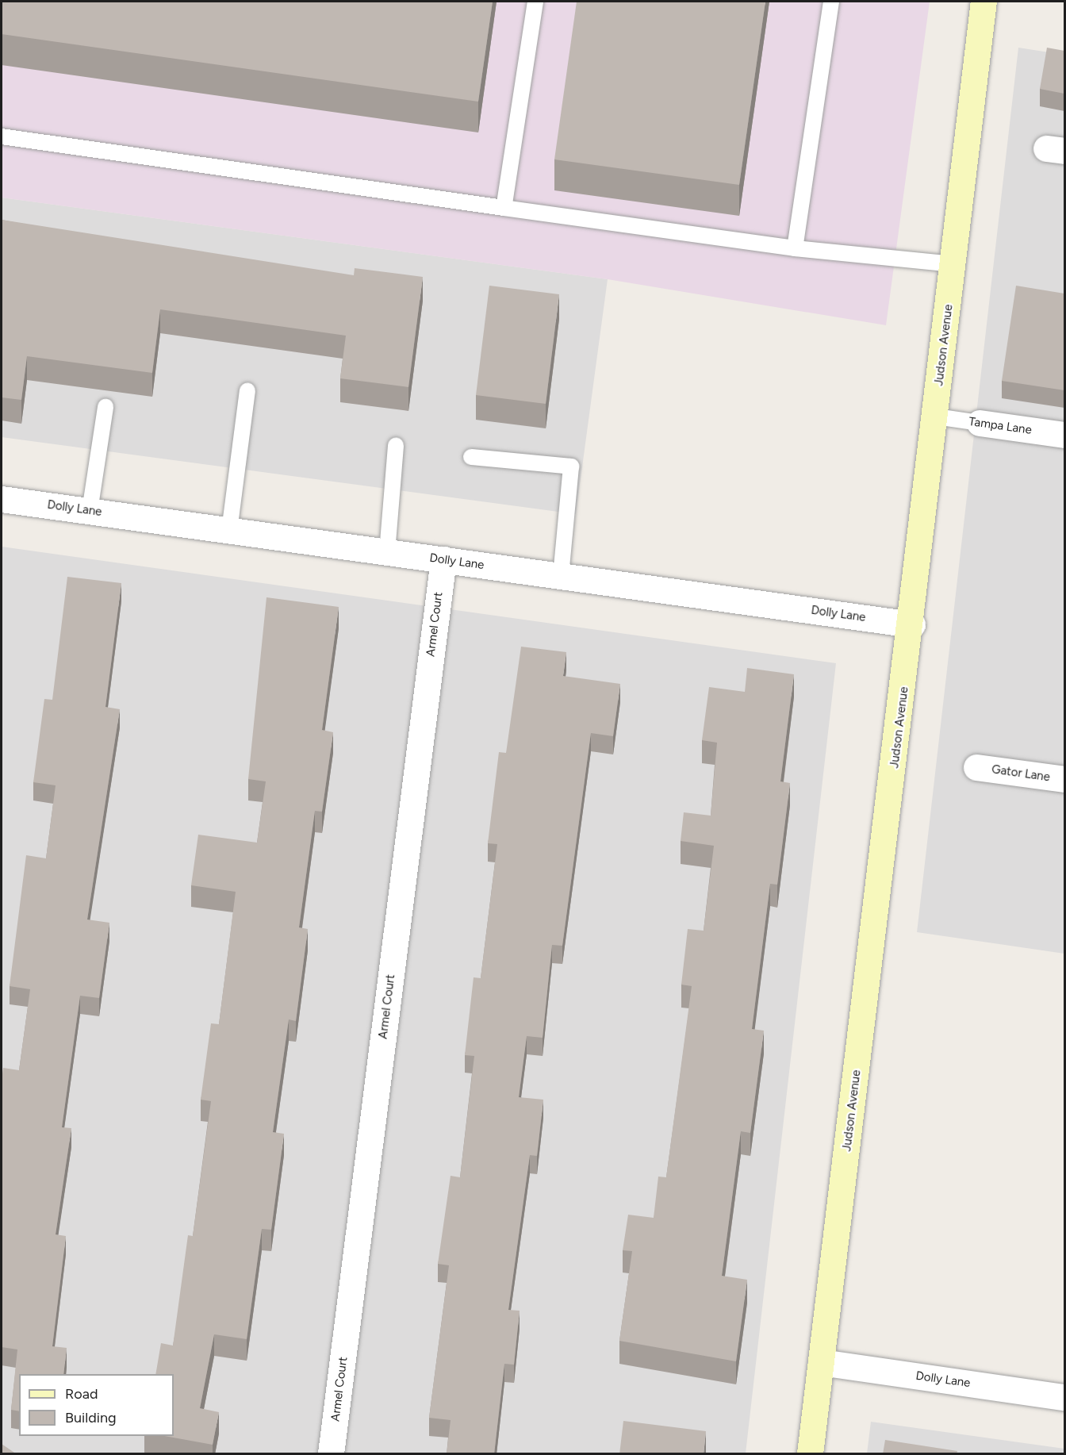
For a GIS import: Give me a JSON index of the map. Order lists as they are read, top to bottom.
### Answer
{
  "streets": {
    "street": [
      "Judson Avenue",
      "Tampa Lane",
      "Dolly Lane",
      "Armel Court",
      "Gator Lane"
    ]
  },
  "crossings": [
    ["Judson Avenue", "Tampa Lane"],
    ["Judson Avenue", "Dolly Lane"],
    ["Dolly Lane", "Armel Court"]
  ],
  "legend": ["Road", "Building"]
}
